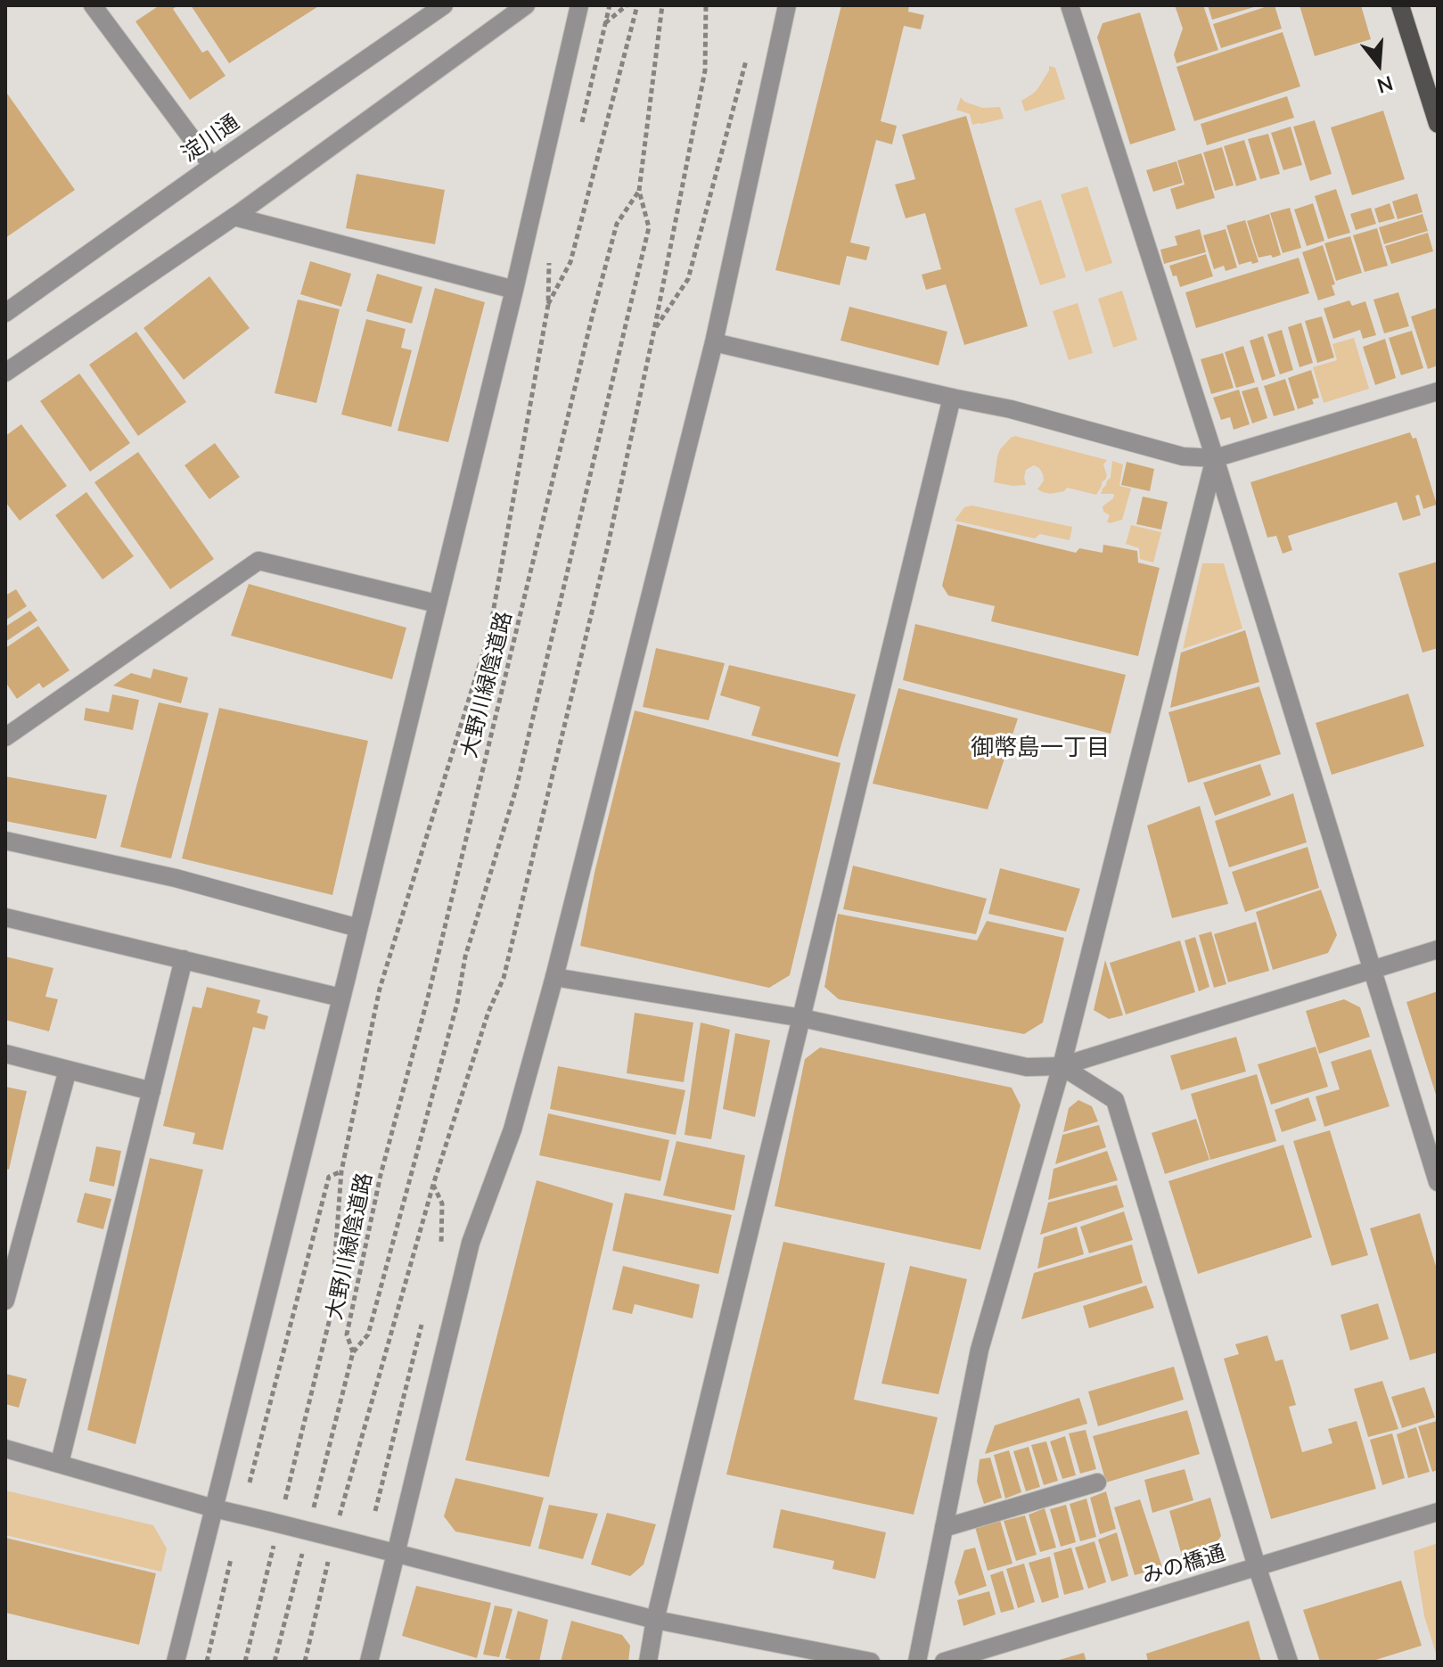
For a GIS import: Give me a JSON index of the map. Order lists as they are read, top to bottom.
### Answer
{
  "streets": {
    "street": ["淀川通", "みの橋通"],
    "path": ["大野川緑陰道路"]
  },
  "districts": ["御幣島一丁目"],
  "north": "bottom"
}
